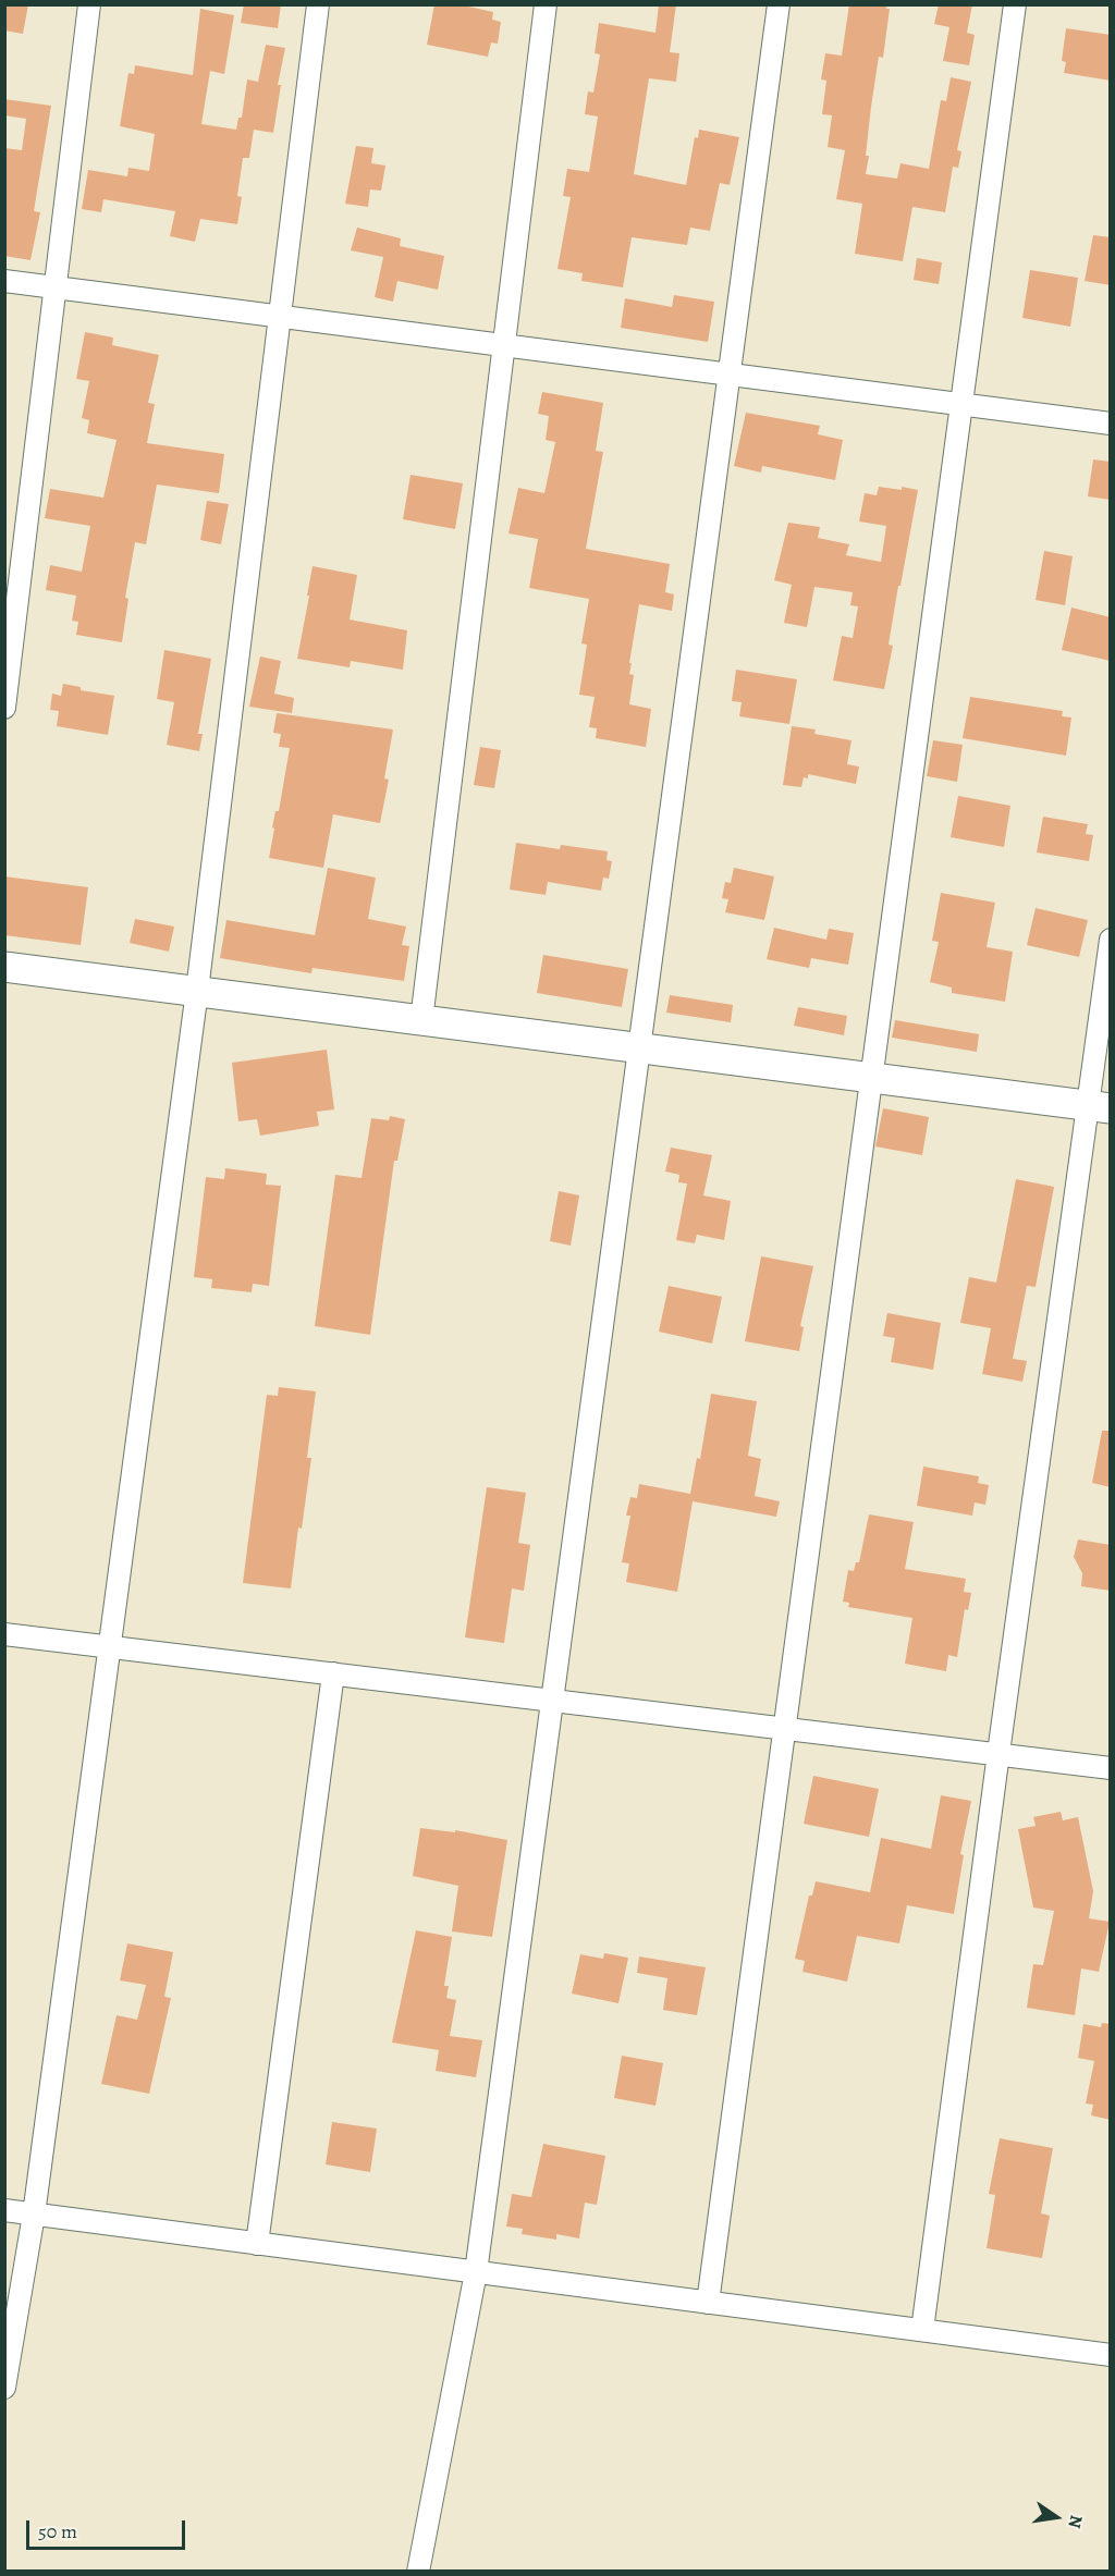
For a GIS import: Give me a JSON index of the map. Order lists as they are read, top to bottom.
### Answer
{
  "scale_bar": "50 m",
  "north": "right"
}
